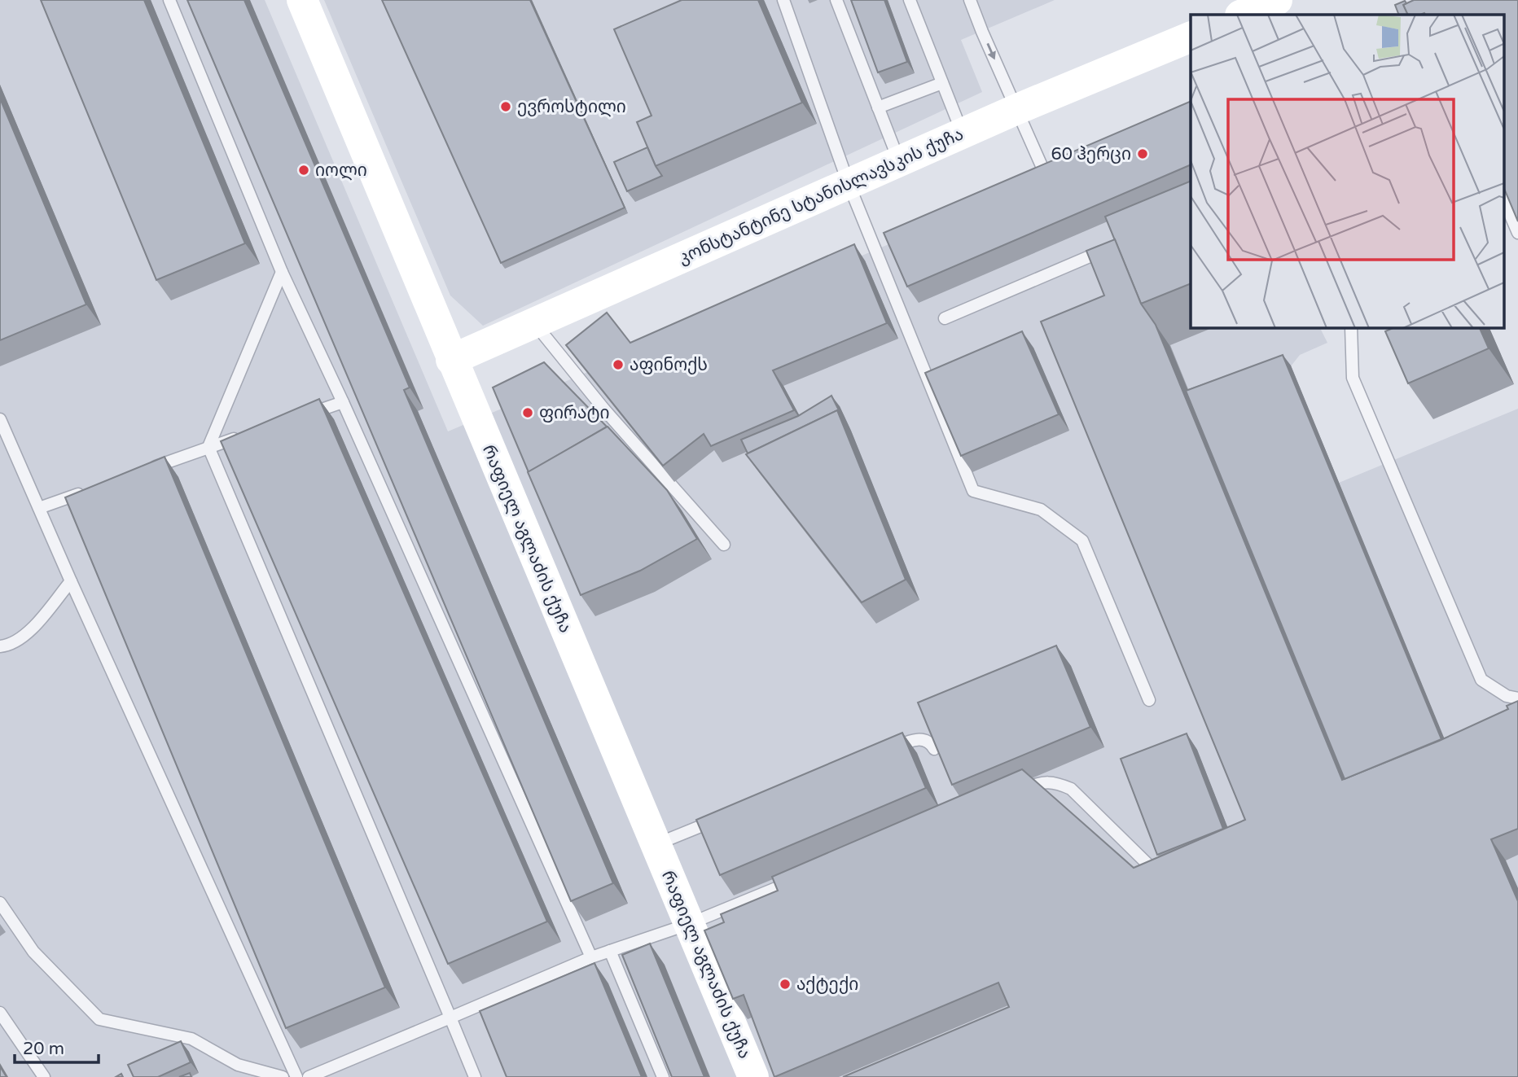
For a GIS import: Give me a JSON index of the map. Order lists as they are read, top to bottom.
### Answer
{
  "streets": {
    "street": ["კონსტანტინე სტანისლავსკის ქუჩა", "რაფიელ აგლაძის ქუჩა"]
  },
  "crossings": [
    ["კონსტანტინე სტანისლავსკის ქუჩა", "რაფიელ აგლაძის ქუჩა"]
  ],
  "places": [
    "ევროსტილი",
    "60 ჰერცი",
    "იოლი",
    "აფინოქს",
    "ფირატი",
    "აქტექი"
  ],
  "scale_bar": "20 m"
}
